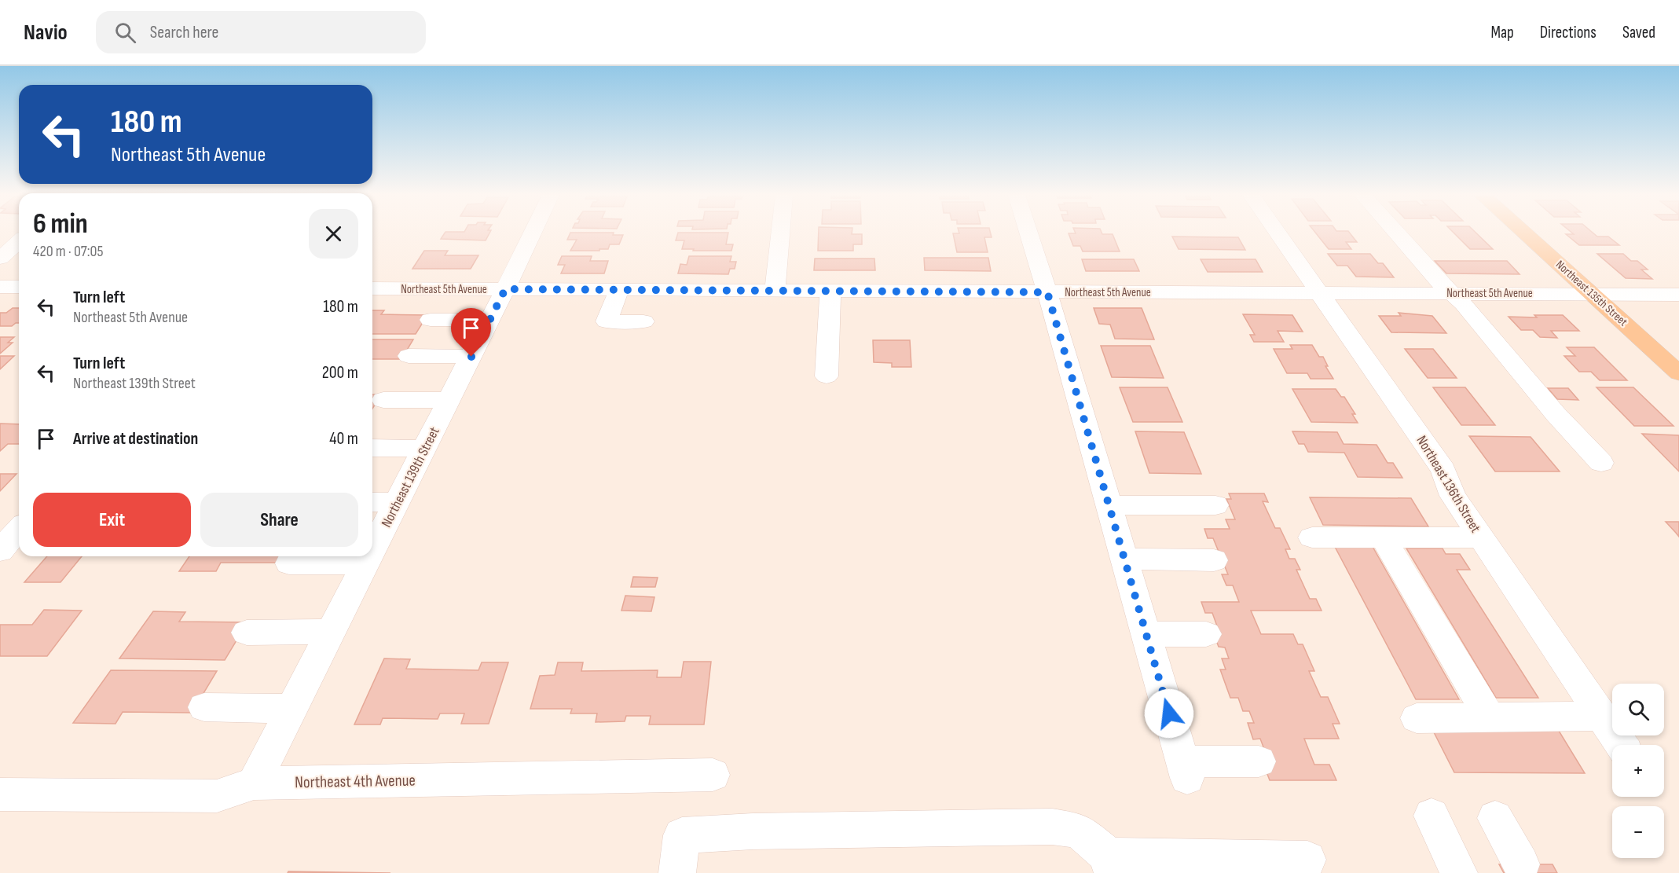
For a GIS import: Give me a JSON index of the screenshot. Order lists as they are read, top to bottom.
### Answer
{
  "streets": {
    "main road": ["Northeast 135th Street"],
    "street": [
      "Northeast 5th Avenue",
      "Northeast 139th Street",
      "Northeast 136th Street",
      "Northeast 4th Avenue"
    ]
  },
  "crossings": [
    ["Northeast 5th Avenue", "Northeast 135th Street"],
    ["Northeast 5th Avenue", "Northeast 139th Street"],
    ["Northeast 5th Avenue", "Northeast 136th Street"],
    ["Northeast 139th Street", "Northeast 4th Avenue"]
  ],
  "page": {
    "header": "Navio",
    "search": "Search here",
    "nav": ["Map", "Directions", "Saved"],
    "turn": ["180 m", "Northeast 5th Avenue"],
    "heading": ["6 min", "420 m · 07:05"],
    "list": [
      {
        "name": "Turn left",
        "note": "Northeast 5th Avenue",
        "value": "180 m"
      },
      {
        "name": "Turn left",
        "note": "Northeast 139th Street",
        "value": "200 m"
      },
      {
        "name": "Arrive at destination",
        "value": "40 m"
      }
    ],
    "buttons": ["Exit", "Share"],
    "map_buttons": ["+", "−"]
  }
}
